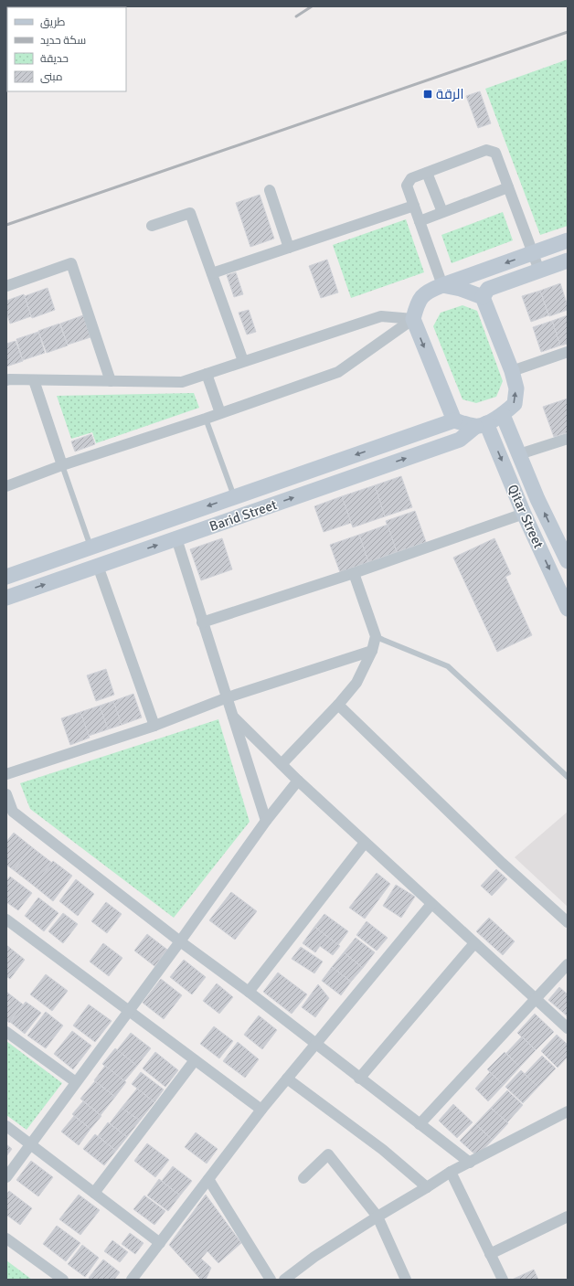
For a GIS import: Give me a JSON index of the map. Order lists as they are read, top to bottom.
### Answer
{
  "streets": {
    "main road": ["Barid Street", "Qitar Street"]
  },
  "crossings": [
    ["Barid Street", "Qitar Street"]
  ],
  "places": {
    "transit": ["الرقة"]
  },
  "legend": [
    "طريق",
    "سكة حديد",
    "حديقة",
    "مبنى"
  ]
}
